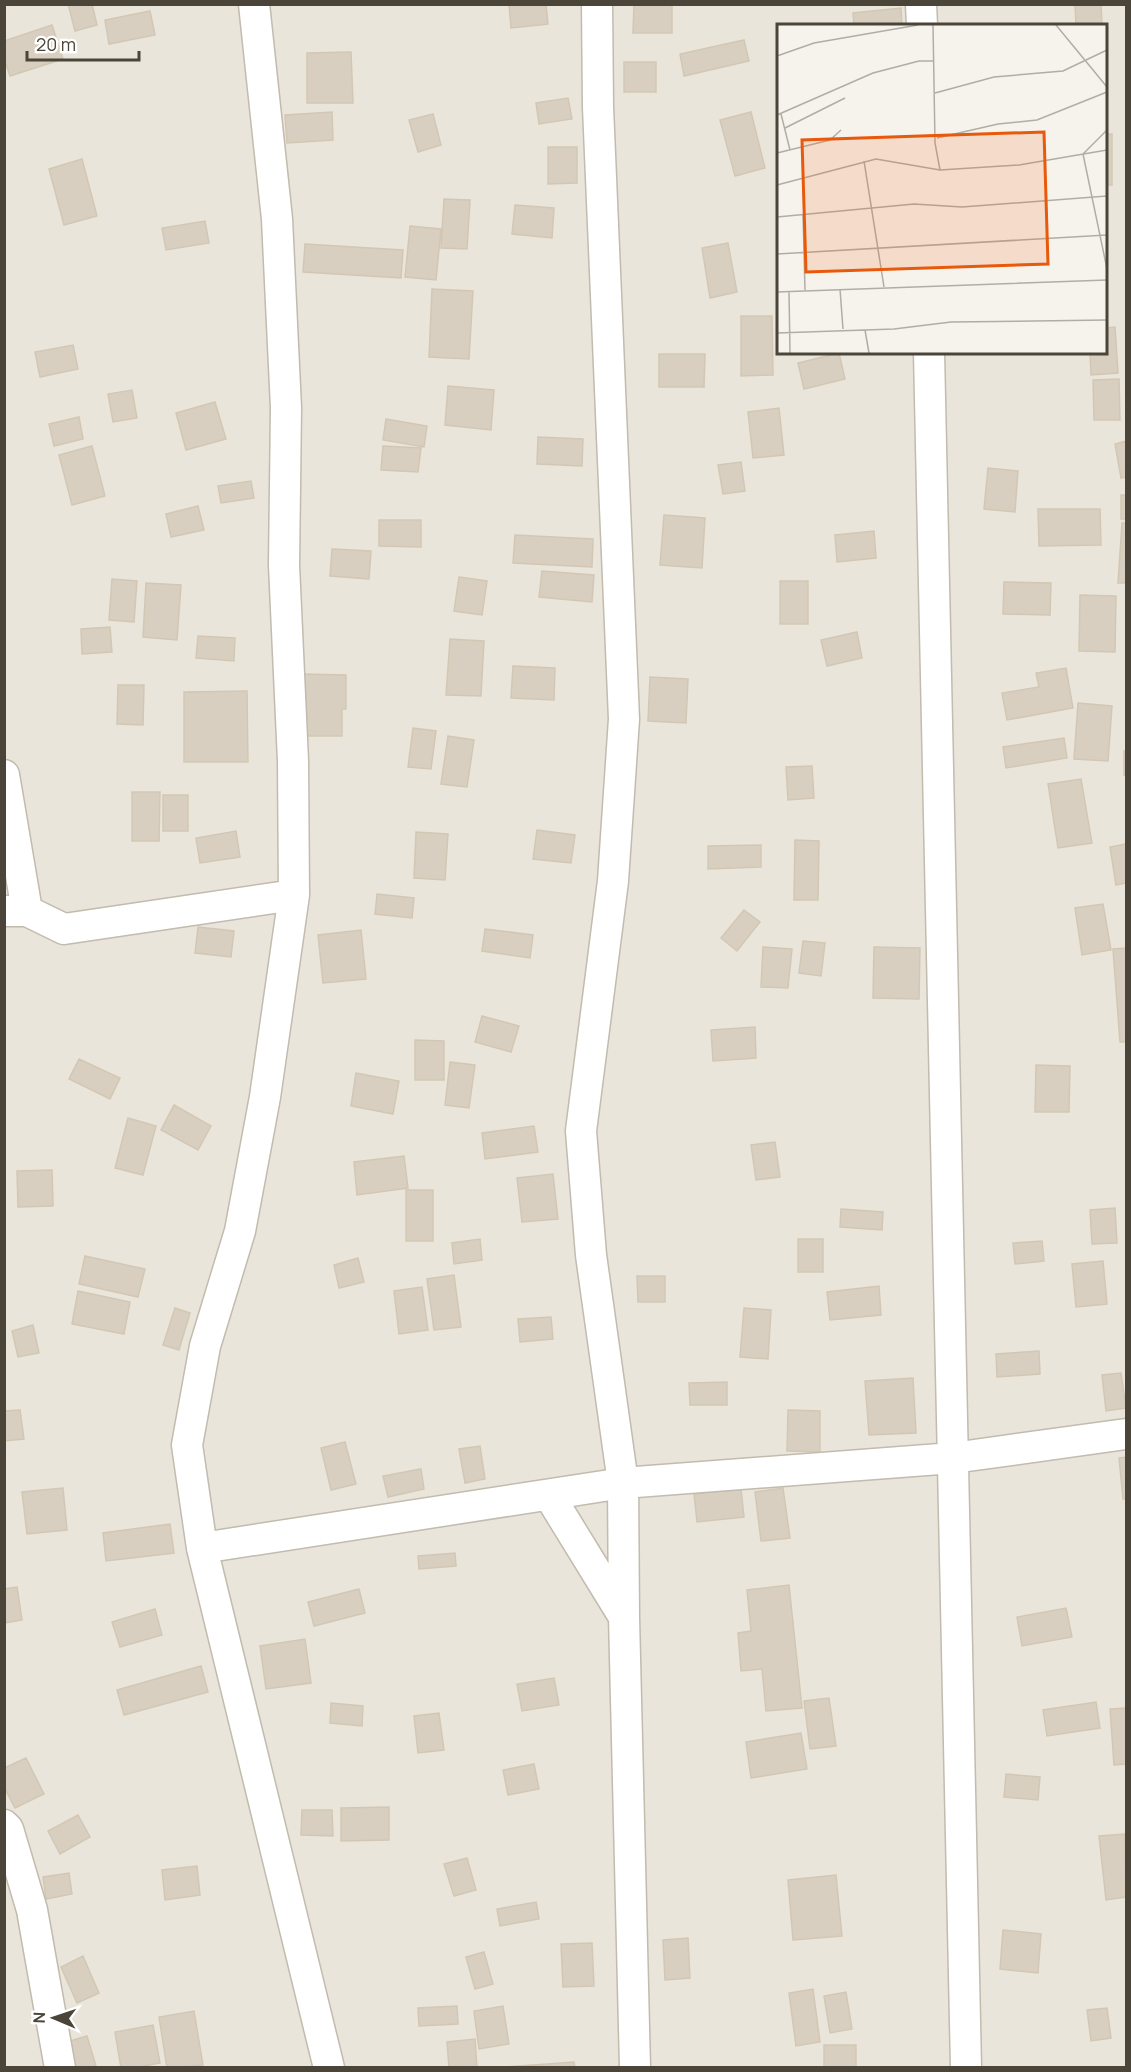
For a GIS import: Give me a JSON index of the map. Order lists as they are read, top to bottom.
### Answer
{
  "scale_bar": "20 m",
  "north": "left"
}
